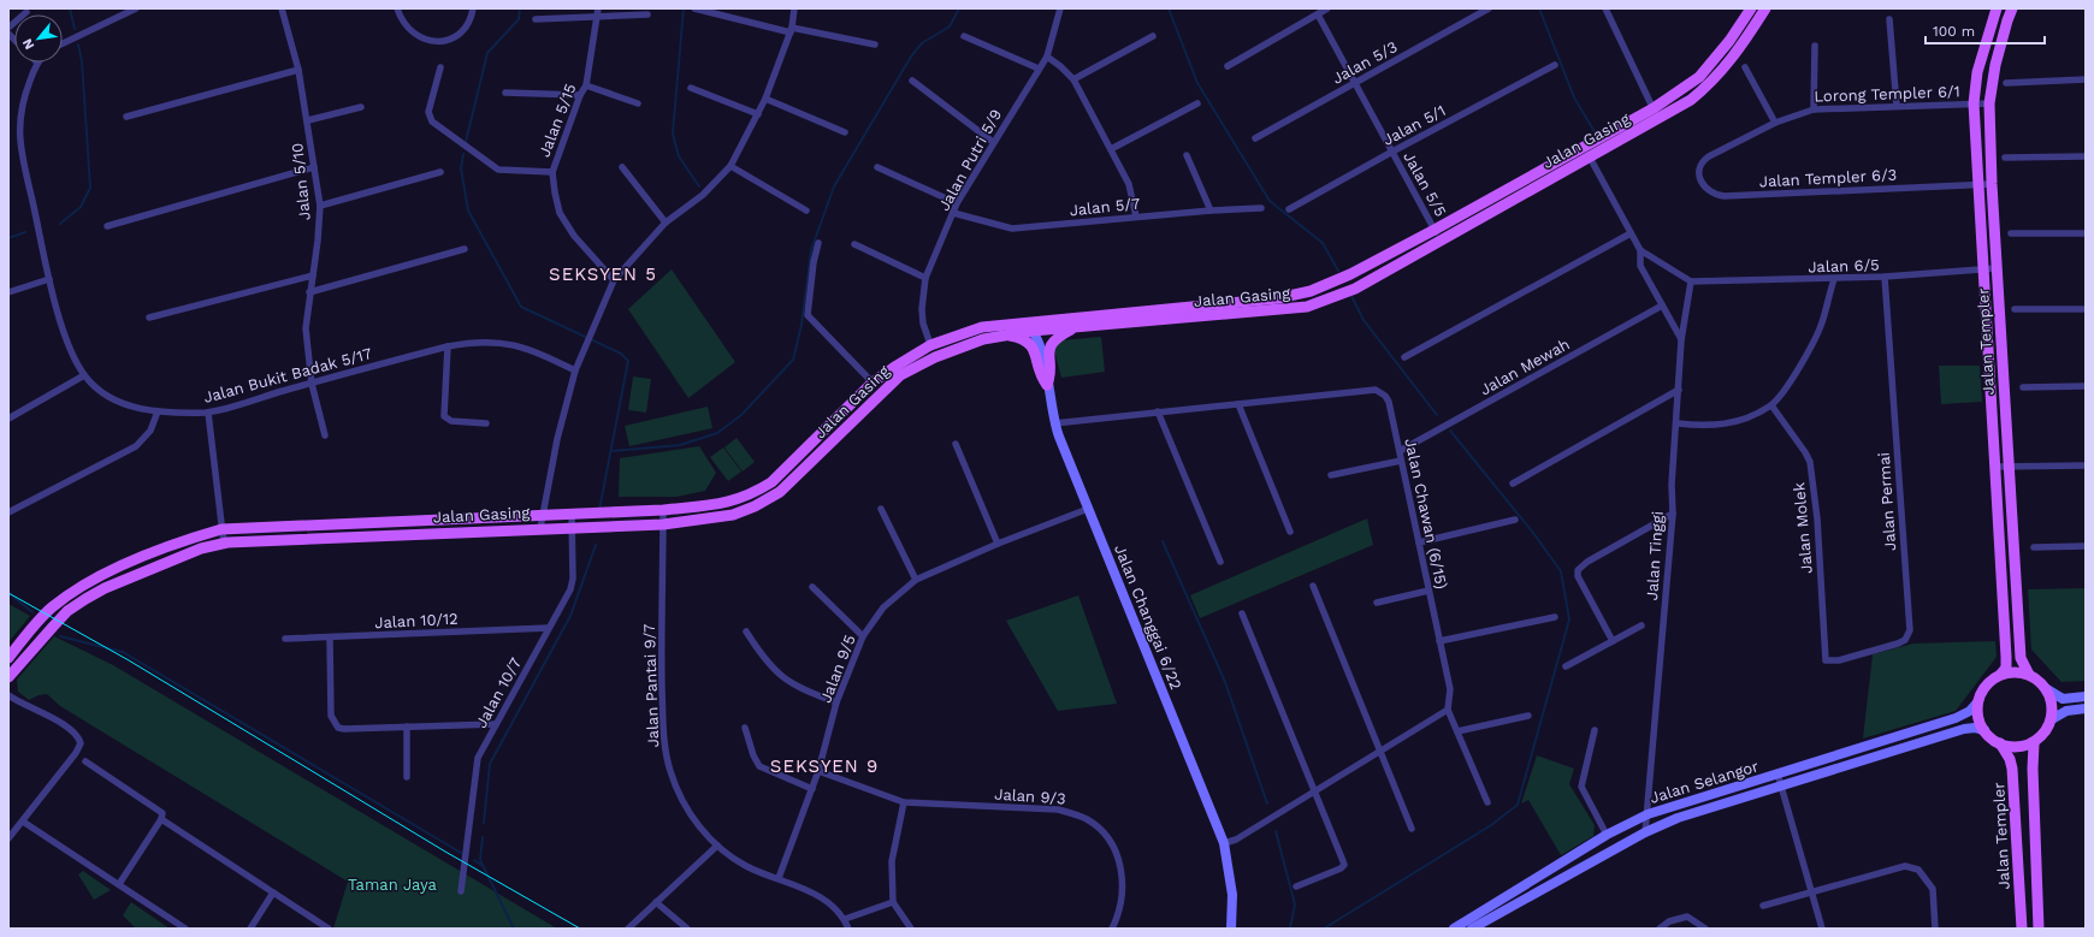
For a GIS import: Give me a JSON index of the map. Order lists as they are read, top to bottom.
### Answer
{
  "streets": {
    "main road": [
      "Jalan Gasing",
      "Jalan Templer",
      "Jalan Changgai 6/22",
      "Jalan Selangor"
    ],
    "street": [
      "Jalan 5/3",
      "Lorong Templer 6/1",
      "Jalan 5/15",
      "Jalan 5/1",
      "Jalan Putri 5/9",
      "Jalan Templer 6/3",
      "Jalan 5/10",
      "Jalan 5/5",
      "Jalan 5/7",
      "Jalan 6/5",
      "Jalan Mewah",
      "Jalan Bukit Badak 5/17",
      "Jalan Permai",
      "Jalan Chawan (6/15)",
      "Jalan Molek",
      "Jalan Tinggi",
      "Jalan 10/12",
      "Jalan 9/5",
      "Jalan Pantai 9/7",
      "Jalan 10/7",
      "Jalan 9/3"
    ]
  },
  "crossings": [
    ["Jalan 5/3", "Jalan 5/5"],
    ["Lorong Templer 6/1", "Jalan Templer 6/3"],
    ["Lorong Templer 6/1", "Jalan Templer"],
    ["Jalan 5/1", "Jalan 5/5"],
    ["Jalan Gasing", "Jalan Putri 5/9"],
    ["Jalan Gasing", "Jalan 5/5"],
    ["Jalan Gasing", "Jalan Changgai 6/22"],
    ["Jalan Gasing", "Jalan Pantai 9/7"],
    ["Jalan Gasing", "Jalan 10/7"],
    ["Jalan Putri 5/9", "Jalan 5/7"],
    ["Jalan Templer 6/3", "Jalan Templer"],
    ["Jalan 5/10", "Jalan Bukit Badak 5/17"],
    ["Jalan 6/5", "Jalan Templer"],
    ["Jalan 6/5", "Jalan Permai"],
    ["Jalan 6/5", "Jalan Tinggi"],
    ["Jalan Templer", "Jalan Selangor"],
    ["Jalan Mewah", "Jalan Chawan (6/15)"],
    ["Jalan Permai", "Jalan Molek"],
    ["Jalan Chawan (6/15)", "Jalan Changgai 6/22"],
    ["Jalan Tinggi", "Jalan Selangor"],
    ["Jalan Changgai 6/22", "Jalan 9/5"],
    ["Jalan 10/12", "Jalan 10/7"],
    ["Jalan 9/5", "Jalan Pantai 9/7"],
    ["Jalan 9/5", "Jalan 9/3"]
  ],
  "districts": ["SEKSYEN 5", "SEKSYEN 9"],
  "parks": ["Taman Jaya"],
  "scale_bar": "100 m",
  "north": "bottom left"
}
